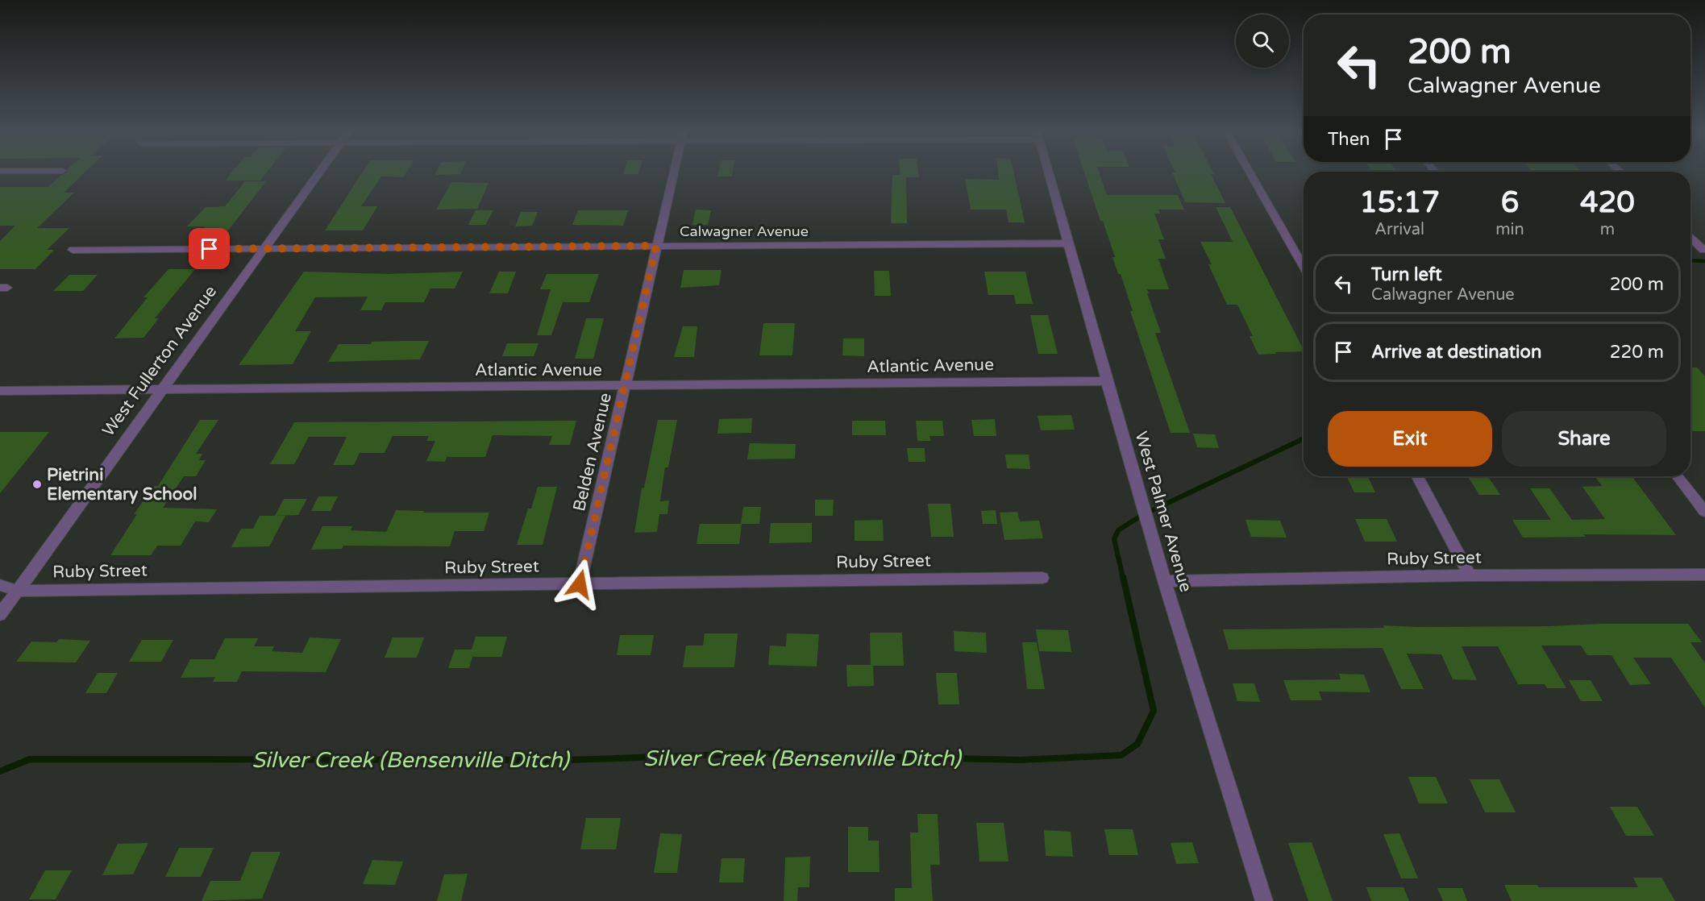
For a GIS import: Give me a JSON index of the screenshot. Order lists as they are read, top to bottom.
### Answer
{
  "streets": {
    "street": [
      "Calwagner Avenue",
      "West Fullerton Avenue",
      "Atlantic Avenue",
      "Belden Avenue",
      "West Palmer Avenue",
      "Ruby Street"
    ]
  },
  "crossings": [
    ["Calwagner Avenue", "West Fullerton Avenue"],
    ["Calwagner Avenue", "Belden Avenue"],
    ["Calwagner Avenue", "West Palmer Avenue"],
    ["West Fullerton Avenue", "Atlantic Avenue"],
    ["West Fullerton Avenue", "Ruby Street"],
    ["Atlantic Avenue", "Belden Avenue"],
    ["Atlantic Avenue", "West Palmer Avenue"],
    ["Belden Avenue", "Ruby Street"],
    ["West Palmer Avenue", "Ruby Street"]
  ],
  "water": ["Silver Creek (Bensenville Ditch)"],
  "places": ["Pietrini Elementary School"],
  "page": {
    "turn": ["200 m", "Calwagner Avenue"],
    "then": "Then",
    "eta": [
      "15:17",
      "Arrival",
      "6",
      "min",
      "420",
      "m"
    ],
    "list": [
      {
        "name": "Turn left",
        "note": "Calwagner Avenue",
        "value": "200 m"
      },
      {
        "name": "Arrive at destination",
        "value": "220 m"
      }
    ],
    "buttons": ["Exit", "Share"]
  }
}
